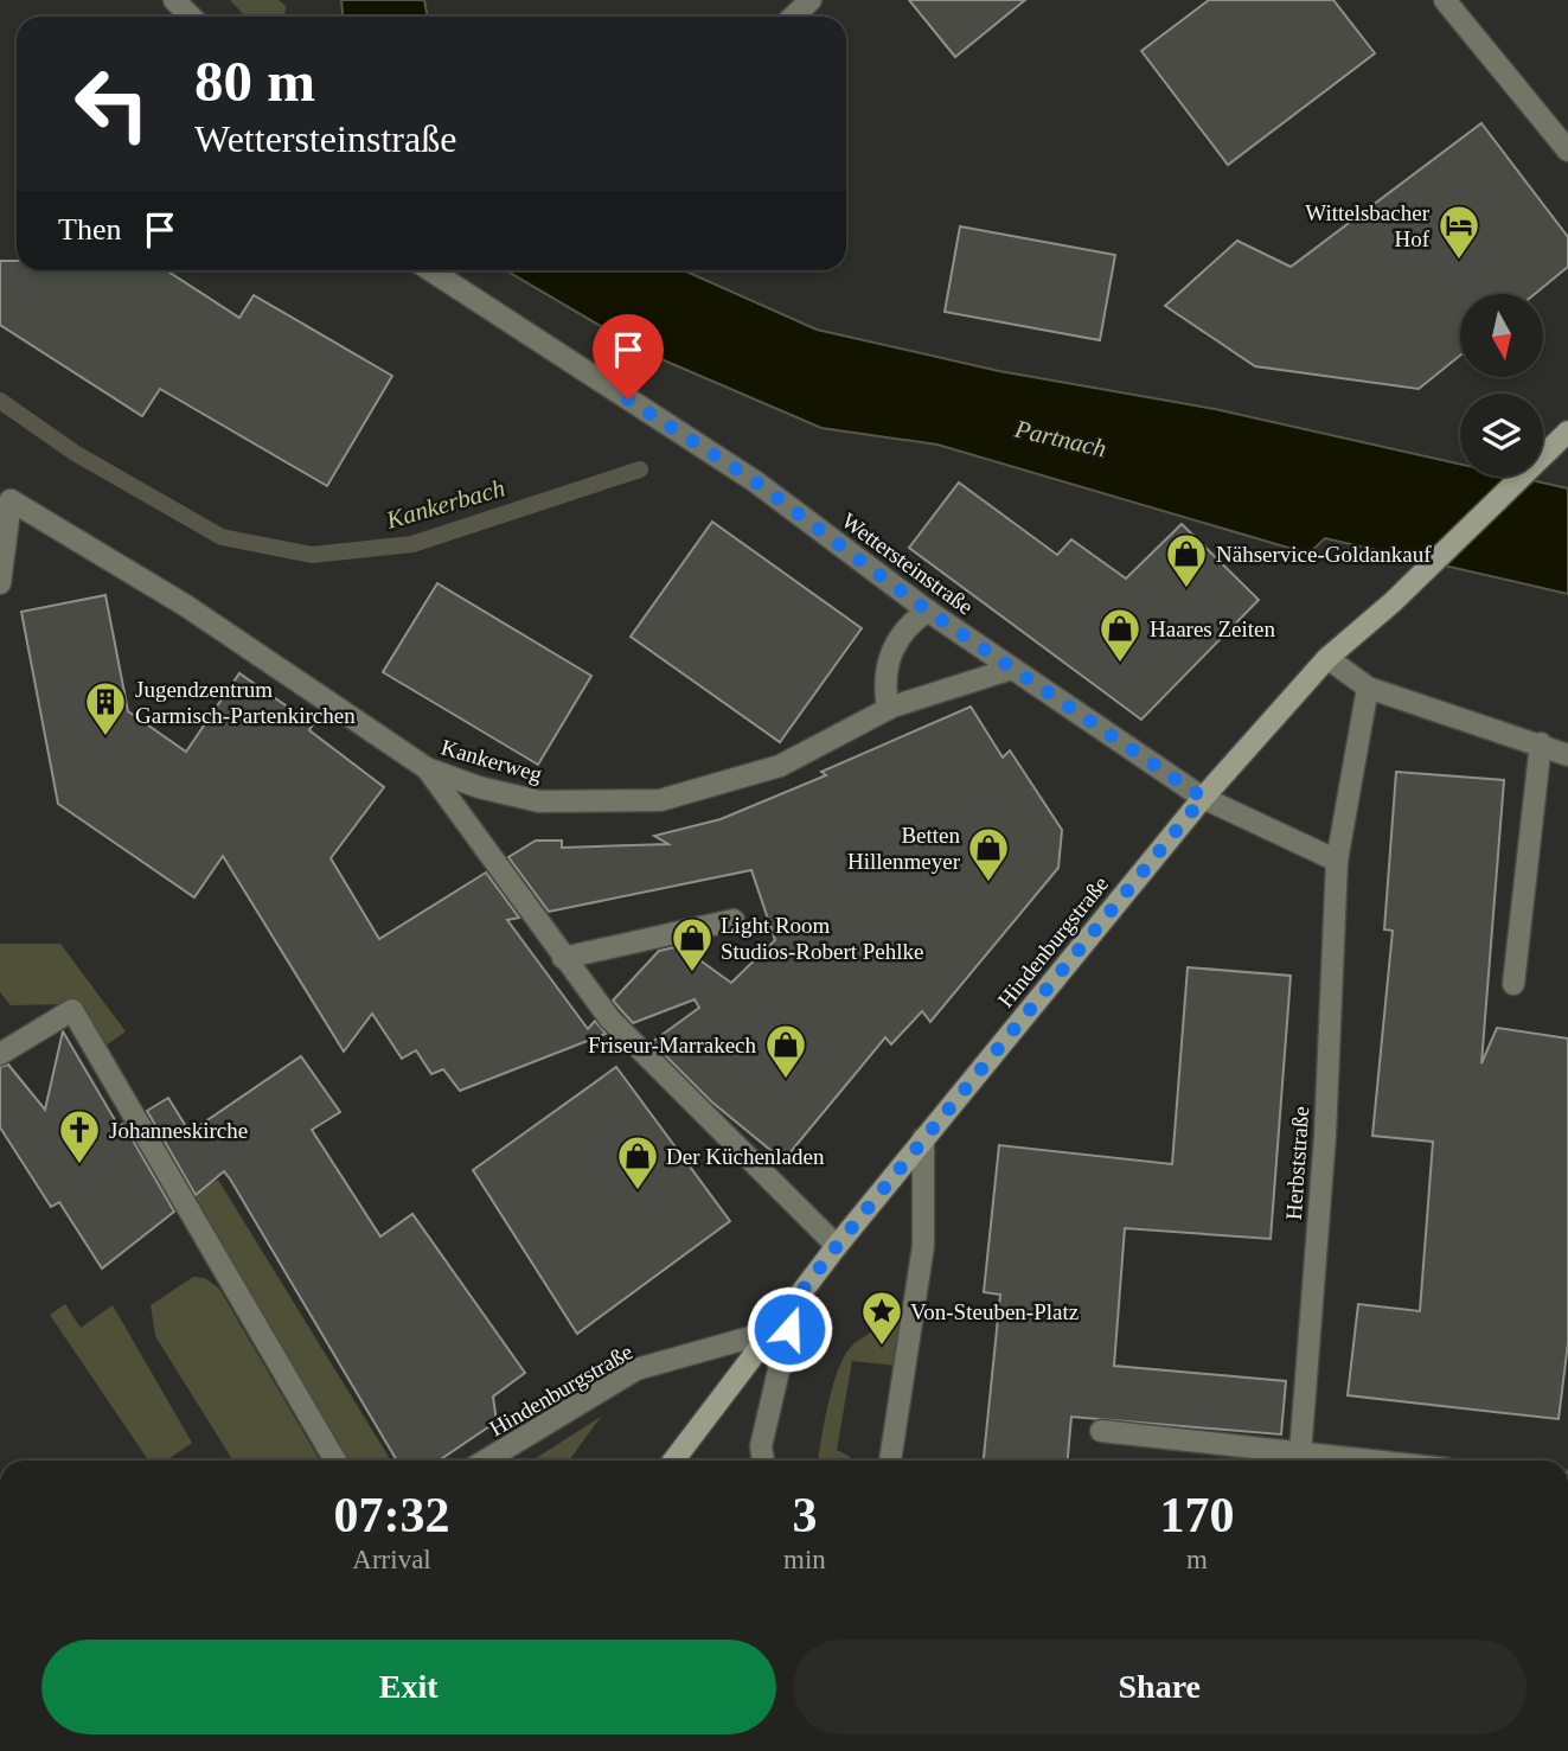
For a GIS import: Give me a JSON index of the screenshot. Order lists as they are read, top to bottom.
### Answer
{
  "streets": {
    "street": [
      "Wettersteinstraße",
      "Kankerweg",
      "Hindenburgstraße",
      "Herbststraße"
    ]
  },
  "crossings": [
    ["Wettersteinstraße", "Kankerweg"],
    ["Wettersteinstraße", "Hindenburgstraße"]
  ],
  "water": ["Partnach", "Kankerbach"],
  "places": {
    "hotel": ["Wittelsbacher Hof"],
    "shop": [
      "Nähservice-Goldankauf",
      "Haares Zeiten",
      "Betten Hillenmeyer",
      "Light Room Studios-Robert Pehlke",
      "Friseur-Marrakech",
      "Der Küchenladen"
    ],
    "building": ["Jugendzentrum Garmisch-Partenkirchen"],
    "church": ["Johanneskirche"],
    "place": ["Von-Steuben-Platz"]
  },
  "north": "bottom",
  "page": {
    "turn": ["80 m", "Wettersteinstraße"],
    "then": "Then",
    "eta": [
      "07:32",
      "Arrival",
      "3",
      "min",
      "170",
      "m"
    ],
    "buttons": ["Exit", "Share"]
  }
}
